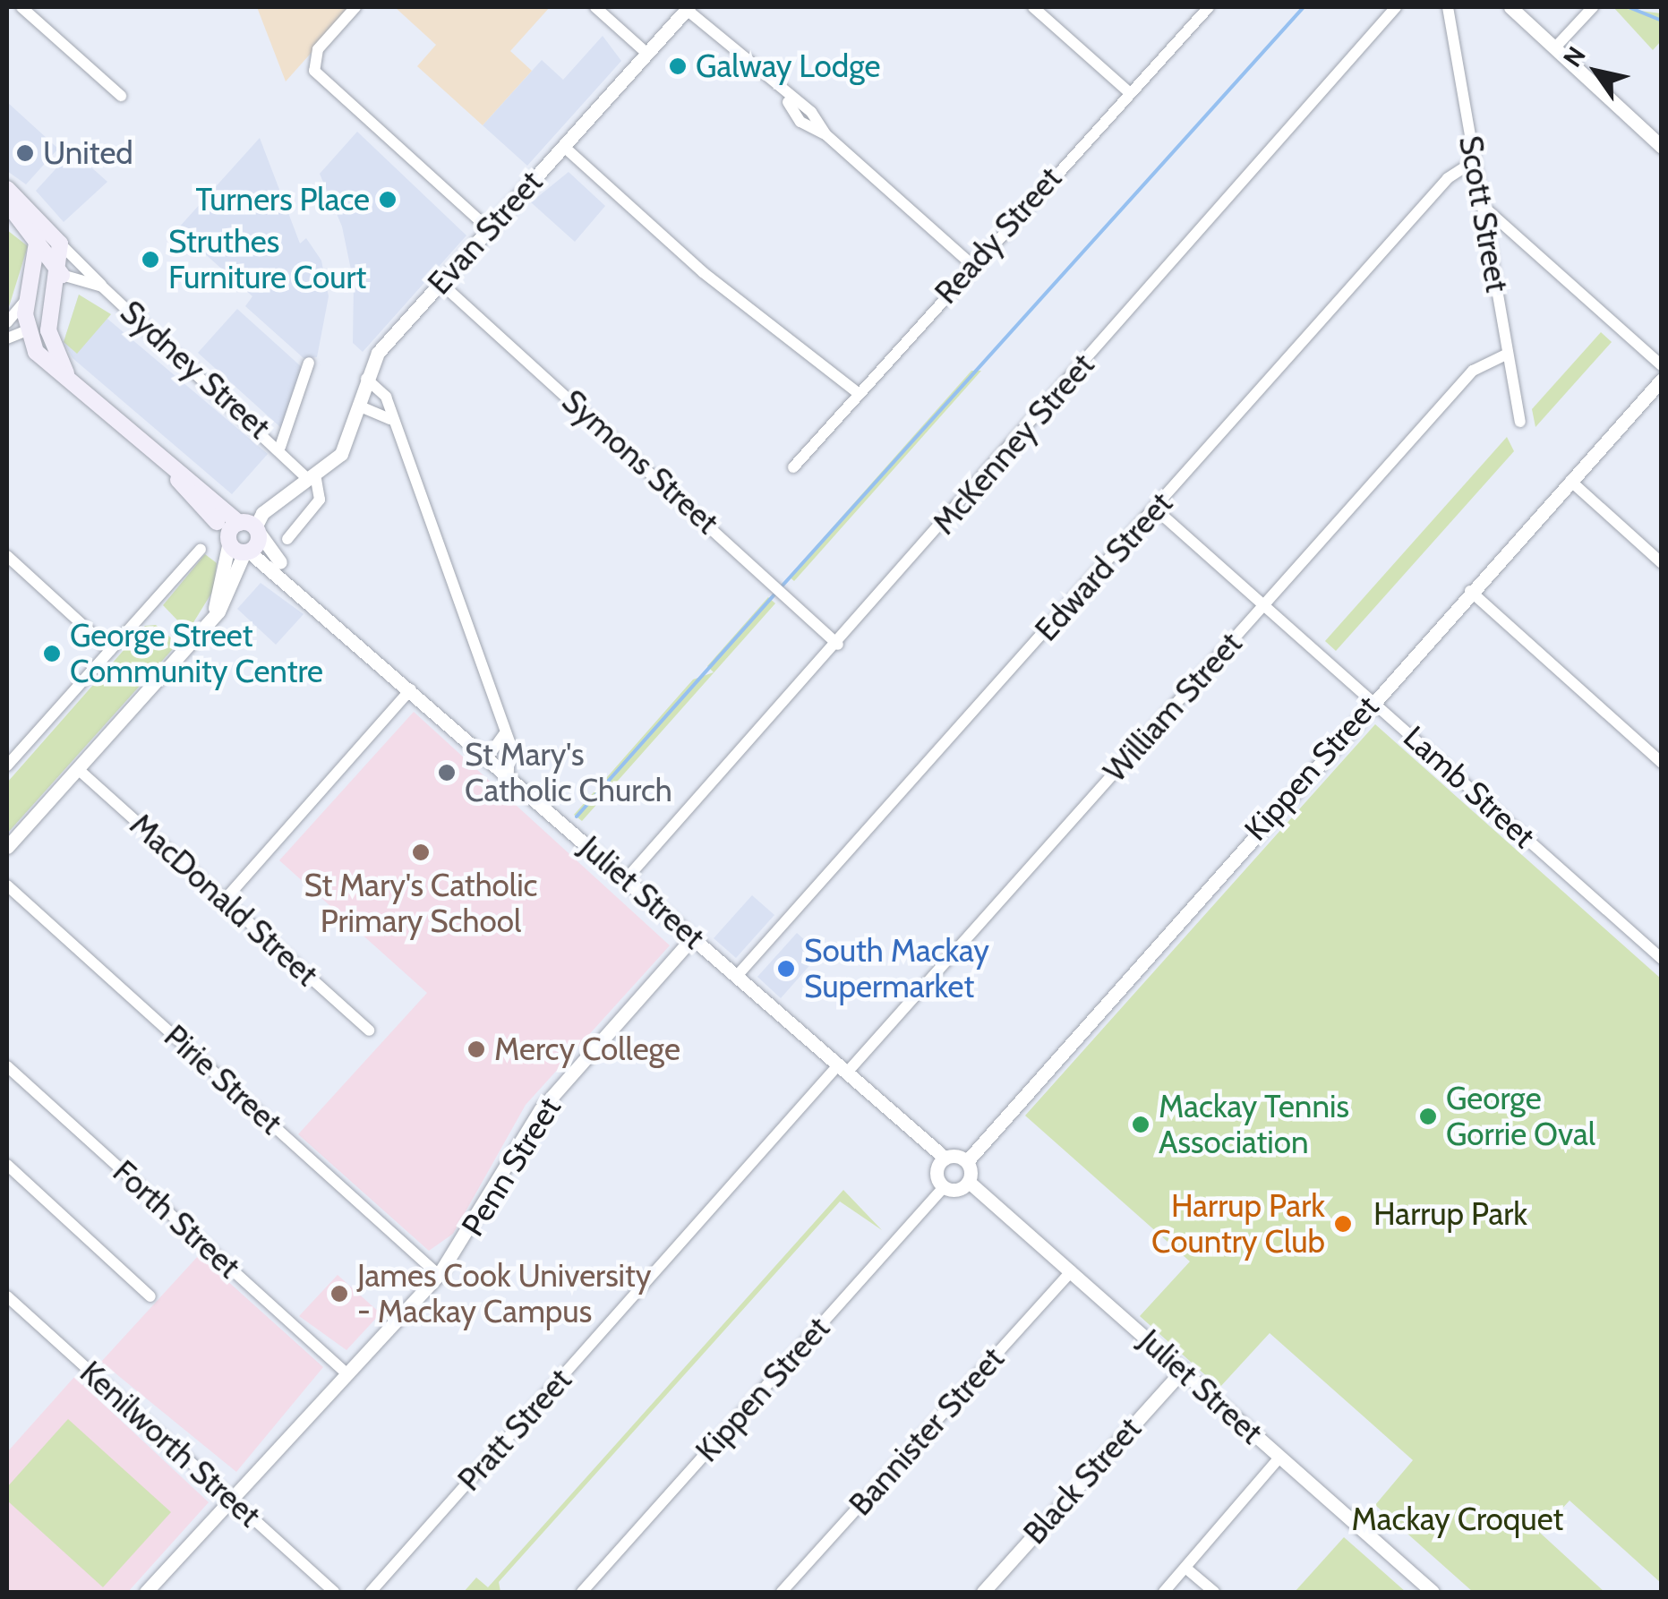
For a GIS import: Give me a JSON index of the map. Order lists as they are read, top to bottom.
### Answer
{
  "streets": {
    "main road": ["Juliet Street"],
    "street": [
      "Scott Street",
      "Evan Street",
      "Ready Street",
      "Sydney Street",
      "McKenney Street",
      "Symons Street",
      "Edward Street",
      "William Street",
      "Kippen Street",
      "Lamb Street",
      "MacDonald Street",
      "Pirie Street",
      "Penn Street",
      "Forth Street",
      "Pratt Street",
      "Bannister Street",
      "Kenilworth Street",
      "Black Street"
    ]
  },
  "crossings": [
    ["Scott Street", "Edward Street"],
    ["Scott Street", "William Street"],
    ["Evan Street", "Sydney Street"],
    ["Evan Street", "Symons Street"],
    ["Evan Street", "Juliet Street"],
    ["McKenney Street", "Symons Street"],
    ["McKenney Street", "Juliet Street"],
    ["Edward Street", "Lamb Street"],
    ["Edward Street", "Juliet Street"],
    ["William Street", "Lamb Street"],
    ["William Street", "Juliet Street"],
    ["William Street", "Pratt Street"],
    ["Kippen Street", "Lamb Street"],
    ["Juliet Street", "Penn Street"],
    ["Juliet Street", "Pratt Street"],
    ["Juliet Street", "Bannister Street"],
    ["Juliet Street", "Black Street"],
    ["Pirie Street", "Penn Street"],
    ["Penn Street", "Forth Street"],
    ["Penn Street", "Kenilworth Street"]
  ],
  "parks": ["Harrup Park", "Mackay Croquet"],
  "places": [
    "Galway Lodge",
    "United",
    "Turners Place",
    "Struthes Furniture Court",
    "George Street Community Centre",
    "St Mary's Catholic Church",
    "St Mary's Catholic Primary School",
    "South Mackay Supermarket",
    "Mercy College",
    "George Gorrie Oval",
    "Mackay Tennis Association",
    "Harrup Park Country Club",
    "James Cook University - Mackay Campus"
  ],
  "north": "top left"
}
